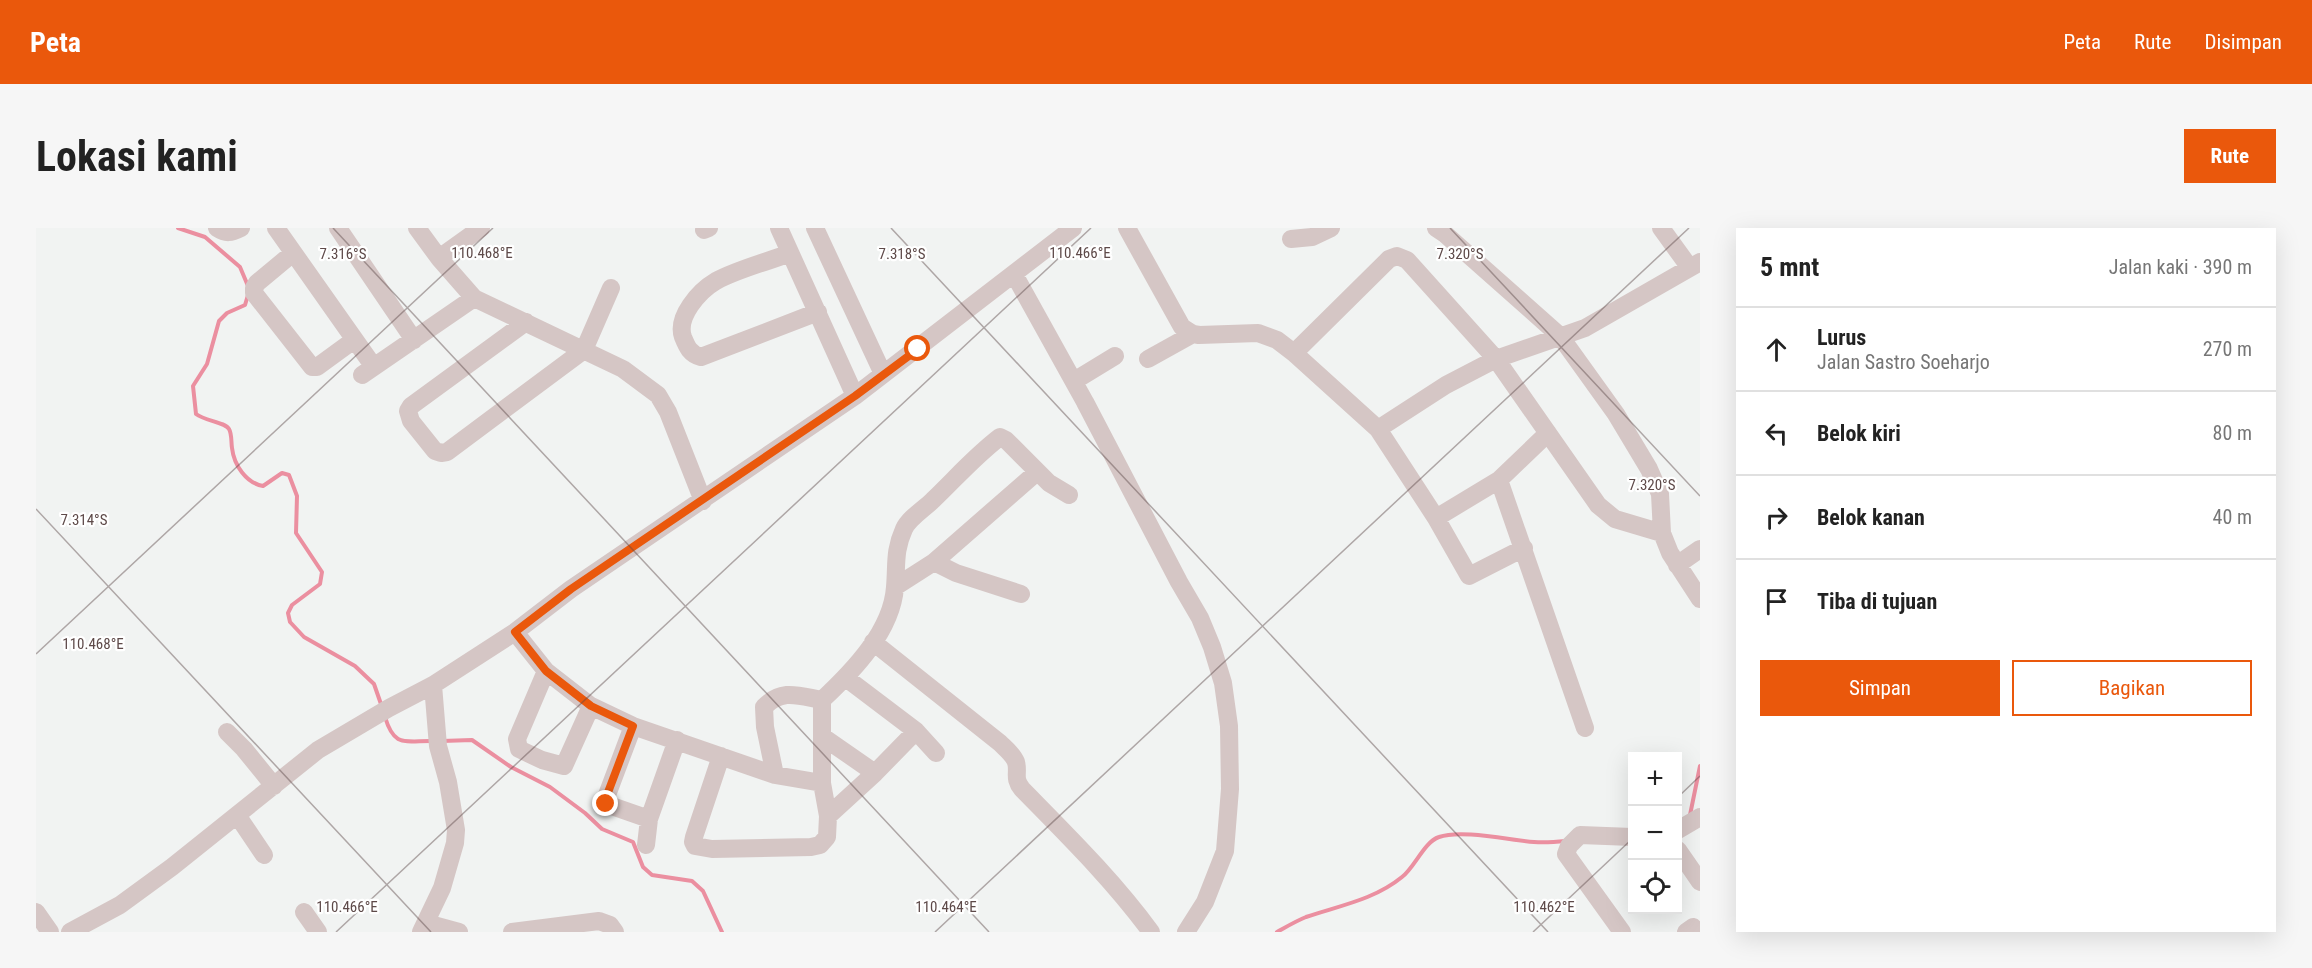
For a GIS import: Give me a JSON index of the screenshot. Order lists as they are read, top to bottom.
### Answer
{
  "page": {
    "header": "Peta",
    "nav": ["Peta", "Rute", "Disimpan"],
    "buttons": [
      "Rute",
      ["Simpan", "Bagikan"]
    ],
    "title": "Lokasi kami",
    "heading": ["5 mnt", "Jalan kaki · 390 m"],
    "list": [
      ["Lurus", "Jalan Sastro Soeharjo", "270 m"],
      ["Belok kiri", "80 m"],
      ["Belok kanan", "40 m"],
      "Tiba di tujuan"
    ],
    "map_buttons": ["+", "−"]
  },
  "coordinates": [
    "110.468°E",
    "110.466°E",
    "7.316°S",
    "7.318°S",
    "7.320°S",
    "7.314°S",
    "110.464°E",
    "110.462°E"
  ]
}
